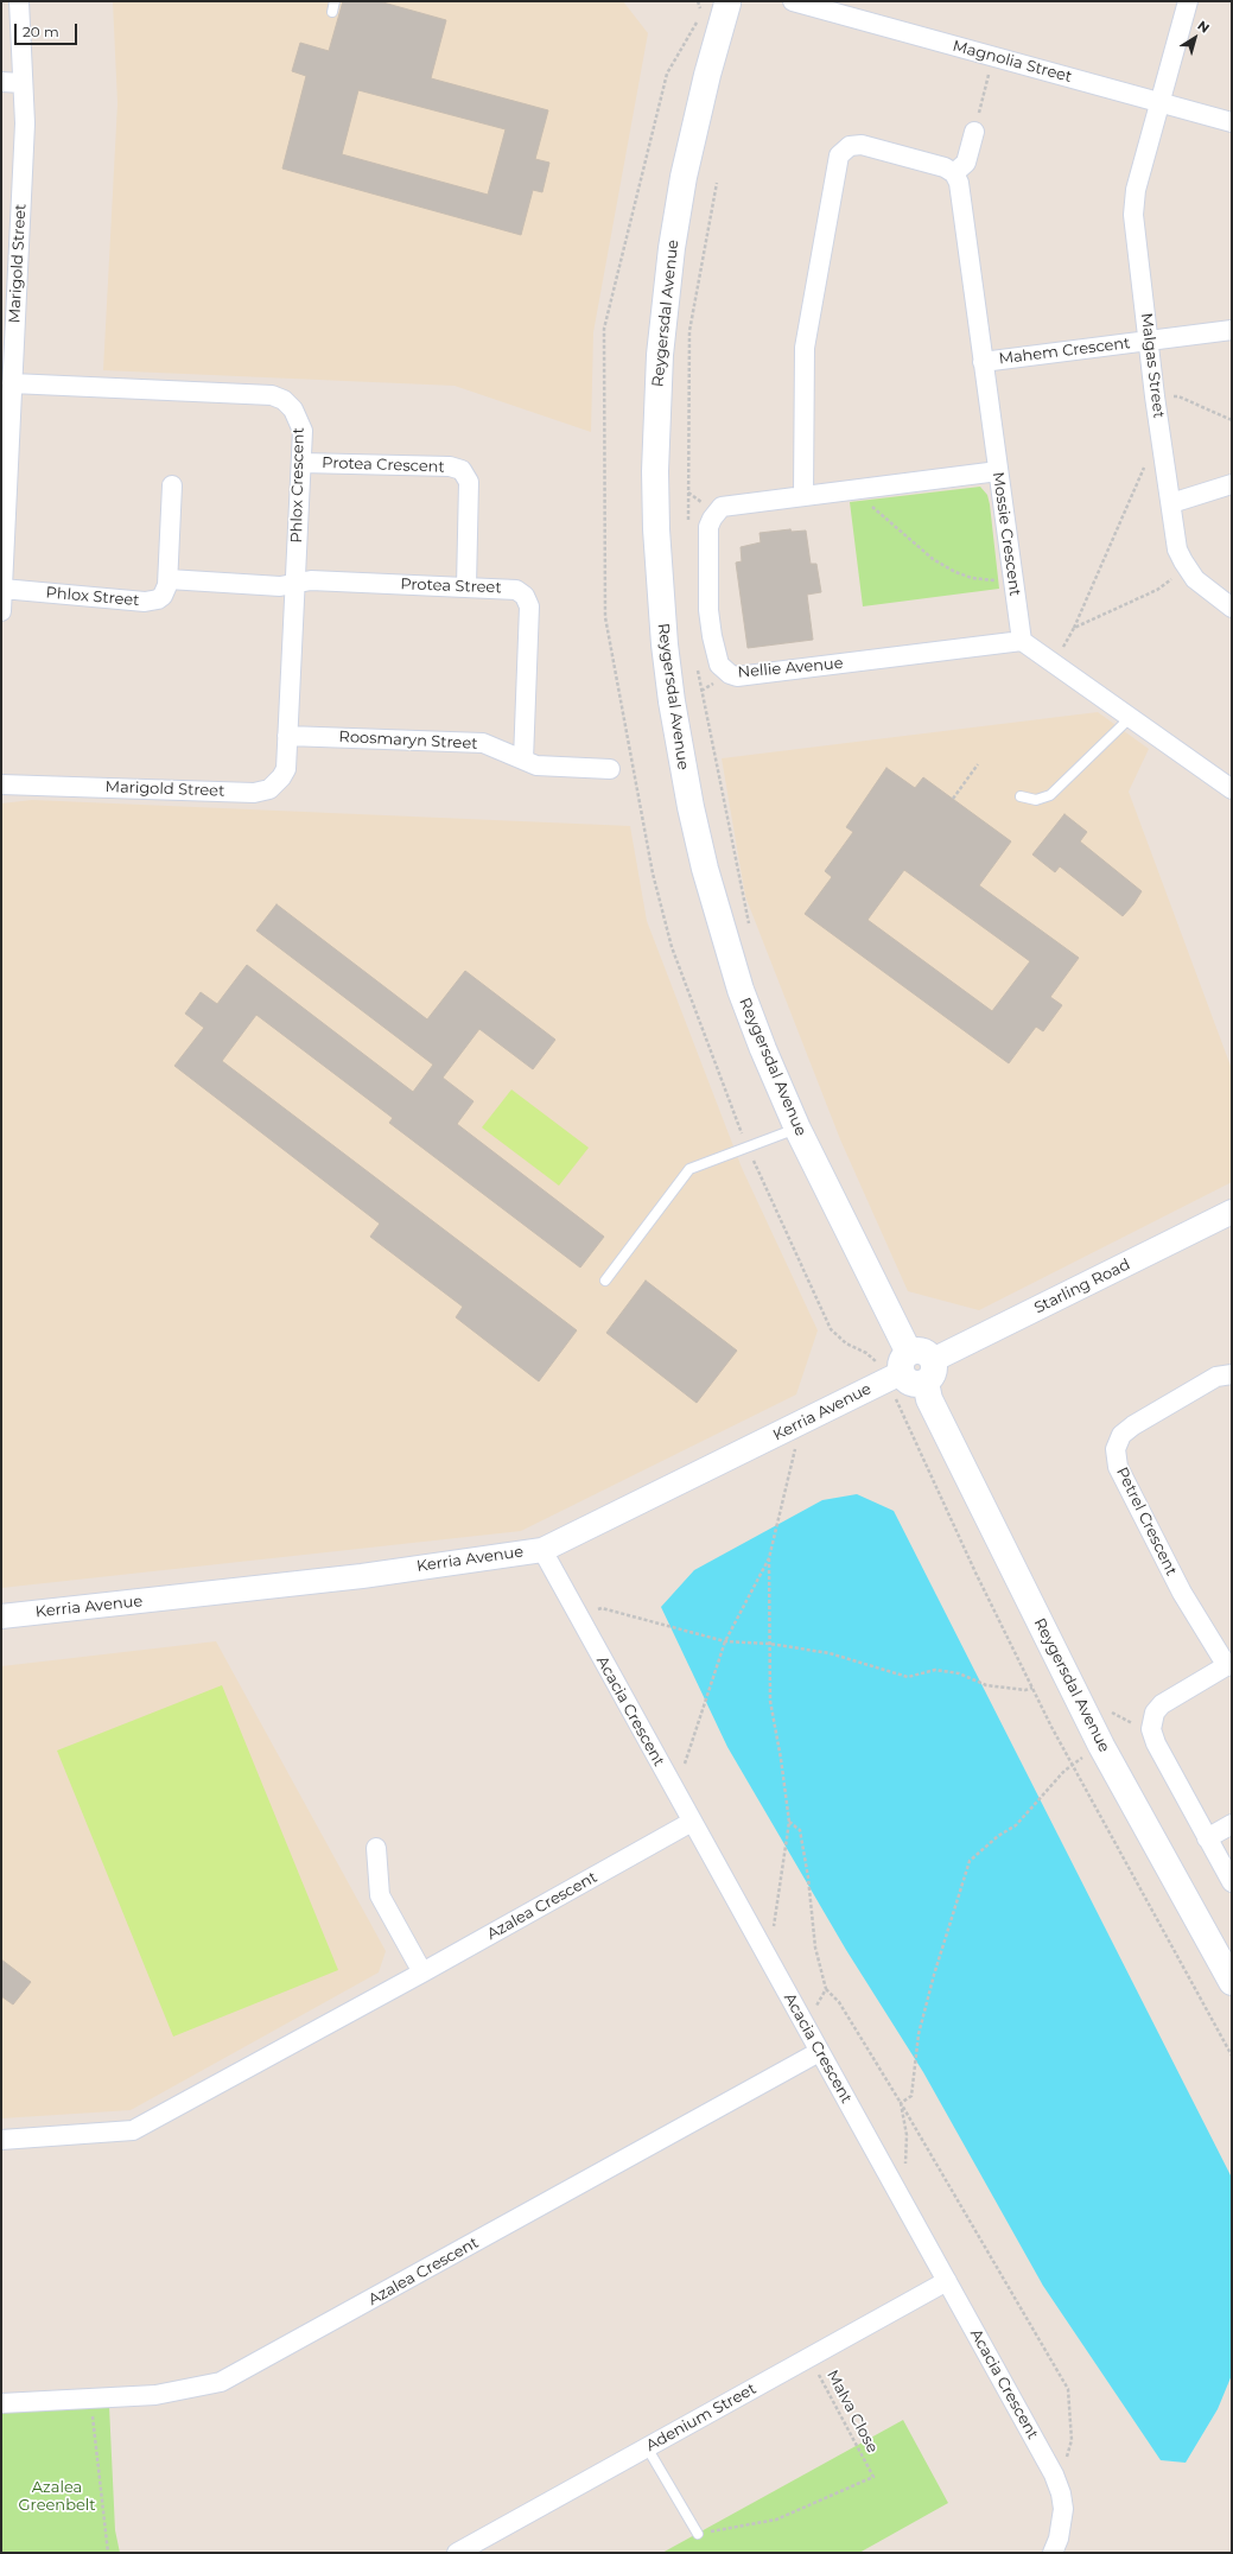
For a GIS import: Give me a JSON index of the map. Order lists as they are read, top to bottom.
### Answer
{
  "streets": {
    "main road": ["Reygersdal Avenue"],
    "street": [
      "Magnolia Street",
      "Marigold Street",
      "Mahem Crescent",
      "Malgas Street",
      "Protea Crescent",
      "Phlox Crescent",
      "Mossie Crescent",
      "Protea Street",
      "Phlox Street",
      "Nellie Avenue",
      "Roosmaryn Street",
      "Starling Road",
      "Kerria Avenue",
      "Petrel Crescent",
      "Acacia Crescent",
      "Azalea Crescent",
      "Adenium Street"
    ],
    "path": ["Malva Close"]
  },
  "crossings": [
    ["Magnolia Street", "Malgas Street"],
    ["Marigold Street", "Phlox Crescent"],
    ["Marigold Street", "Phlox Street"],
    ["Marigold Street", "Roosmaryn Street"],
    ["Reygersdal Avenue", "Starling Road"],
    ["Reygersdal Avenue", "Kerria Avenue"],
    ["Mahem Crescent", "Malgas Street"],
    ["Mahem Crescent", "Mossie Crescent"],
    ["Protea Crescent", "Phlox Crescent"],
    ["Protea Crescent", "Protea Street"],
    ["Phlox Crescent", "Protea Street"],
    ["Phlox Crescent", "Roosmaryn Street"],
    ["Mossie Crescent", "Nellie Avenue"],
    ["Protea Street", "Roosmaryn Street"],
    ["Starling Road", "Kerria Avenue"],
    ["Kerria Avenue", "Acacia Crescent"],
    ["Acacia Crescent", "Azalea Crescent"],
    ["Acacia Crescent", "Adenium Street"],
    ["Malva Close", "Adenium Street"]
  ],
  "parks": ["Azalea Greenbelt"],
  "scale_bar": "20 m",
  "north": "top right"
}
